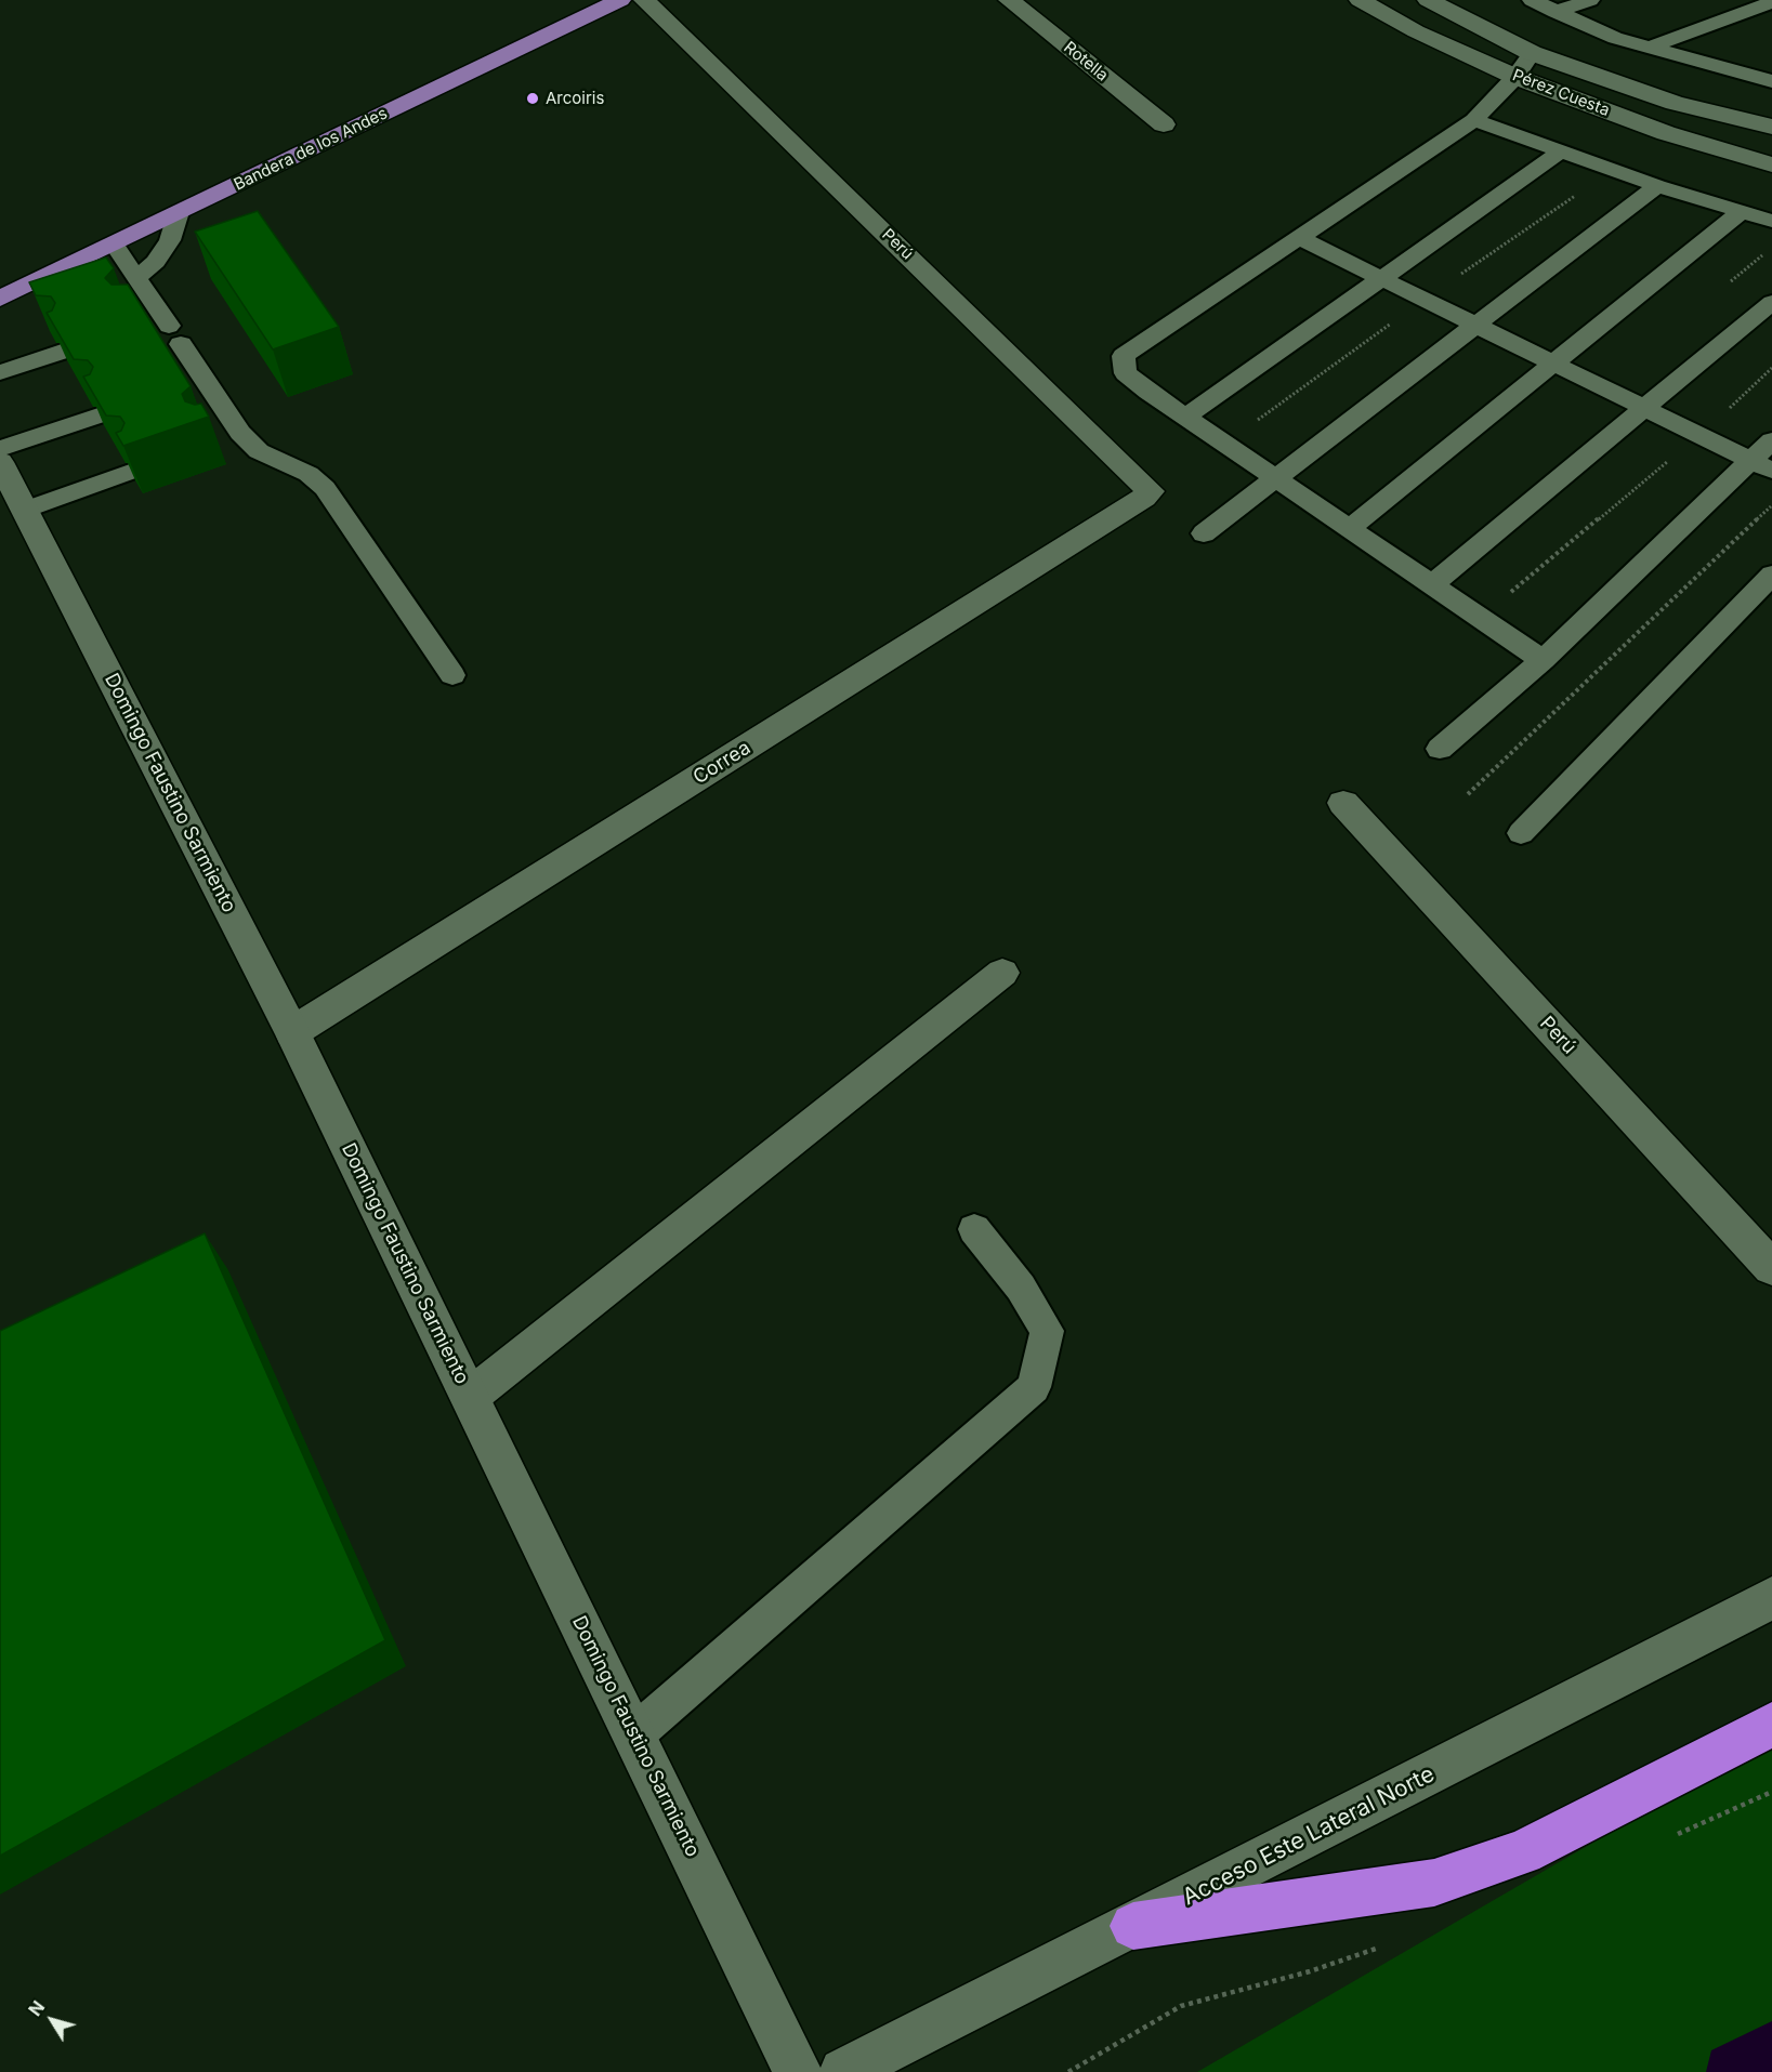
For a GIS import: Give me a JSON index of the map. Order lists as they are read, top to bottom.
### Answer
{
  "streets": {
    "main road": ["Bandera de los Andes"],
    "street": [
      "Rotella",
      "Pérez Cuesta",
      "Perú",
      "Correa",
      "Domingo Faustino Sarmiento",
      "Acceso Este Lateral Norte"
    ]
  },
  "crossings": [
    ["Perú", "Correa"],
    ["Correa", "Domingo Faustino Sarmiento"]
  ],
  "places": ["Arcoiris"],
  "north": "top left"
}
